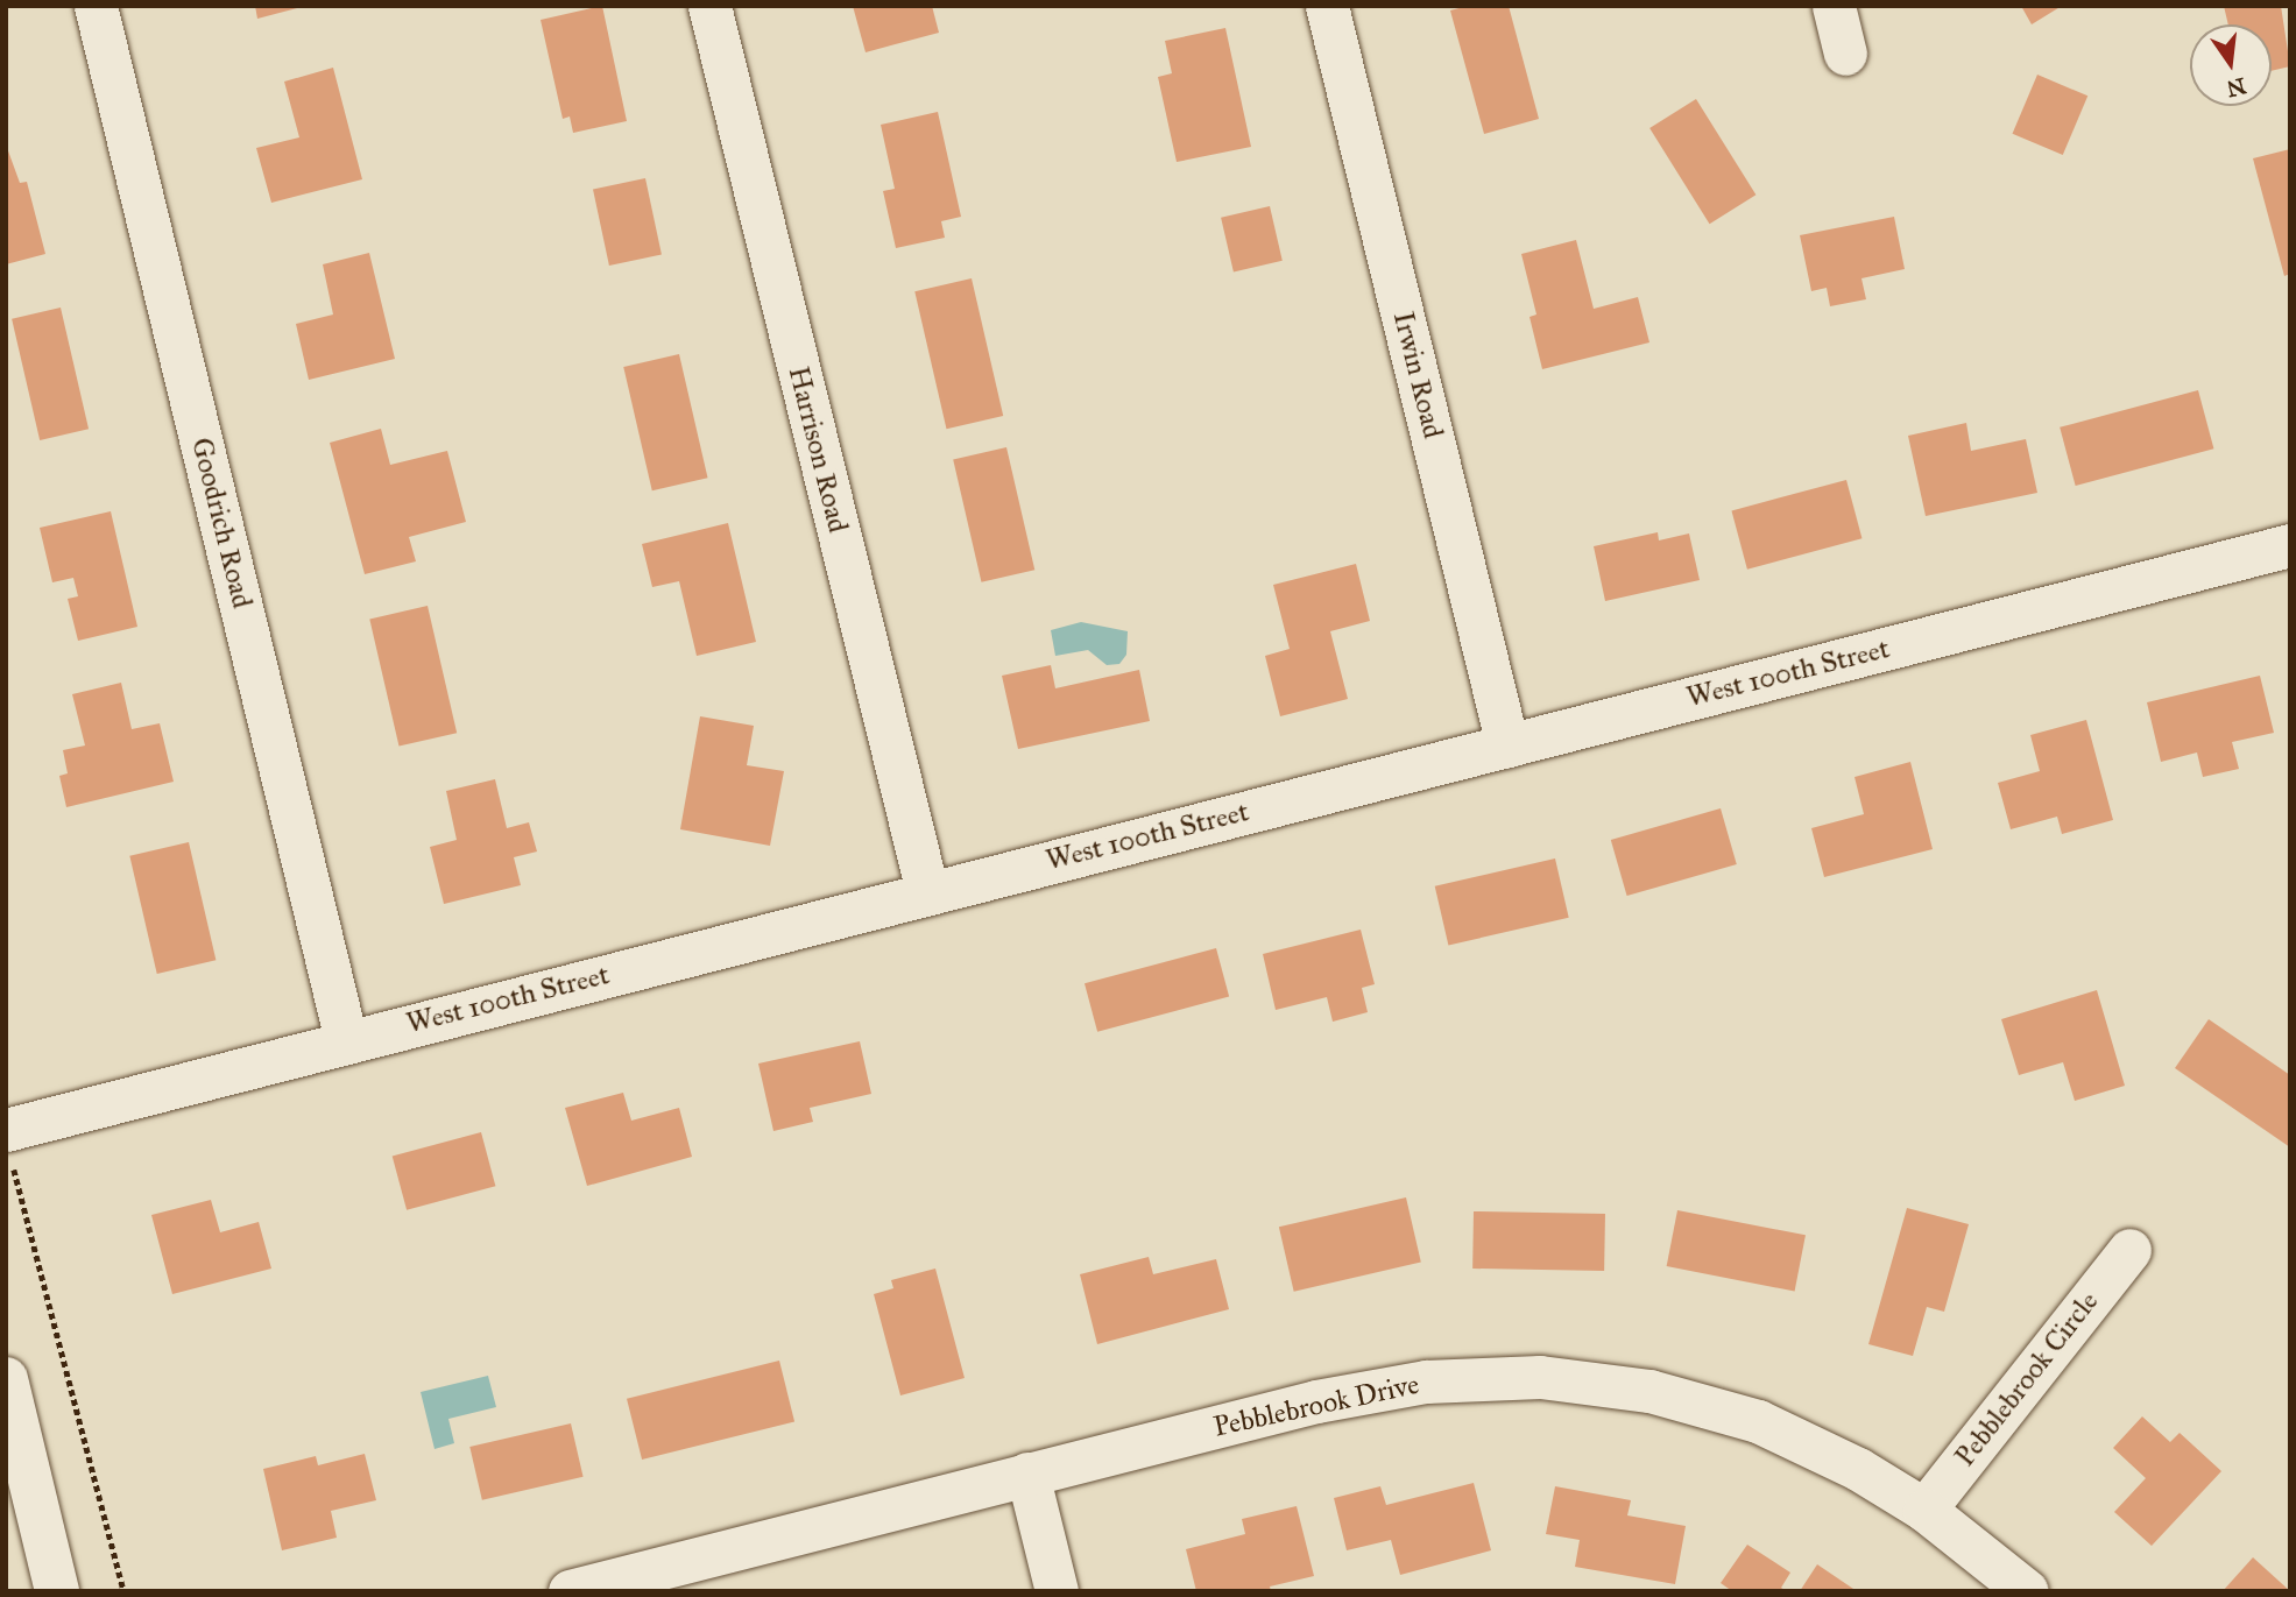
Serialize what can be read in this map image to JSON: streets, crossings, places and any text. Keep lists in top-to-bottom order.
{
  "streets": {
    "street": [
      "Irwin Road",
      "Harrison Road",
      "Goodrich Road",
      "West 100th Street",
      "Pebblebrook Circle",
      "Pebblebrook Drive"
    ]
  },
  "crossings": [
    ["Irwin Road", "West 100th Street"],
    ["Harrison Road", "West 100th Street"],
    ["Goodrich Road", "West 100th Street"],
    ["Pebblebrook Circle", "Pebblebrook Drive"]
  ],
  "north": "bottom"
}
